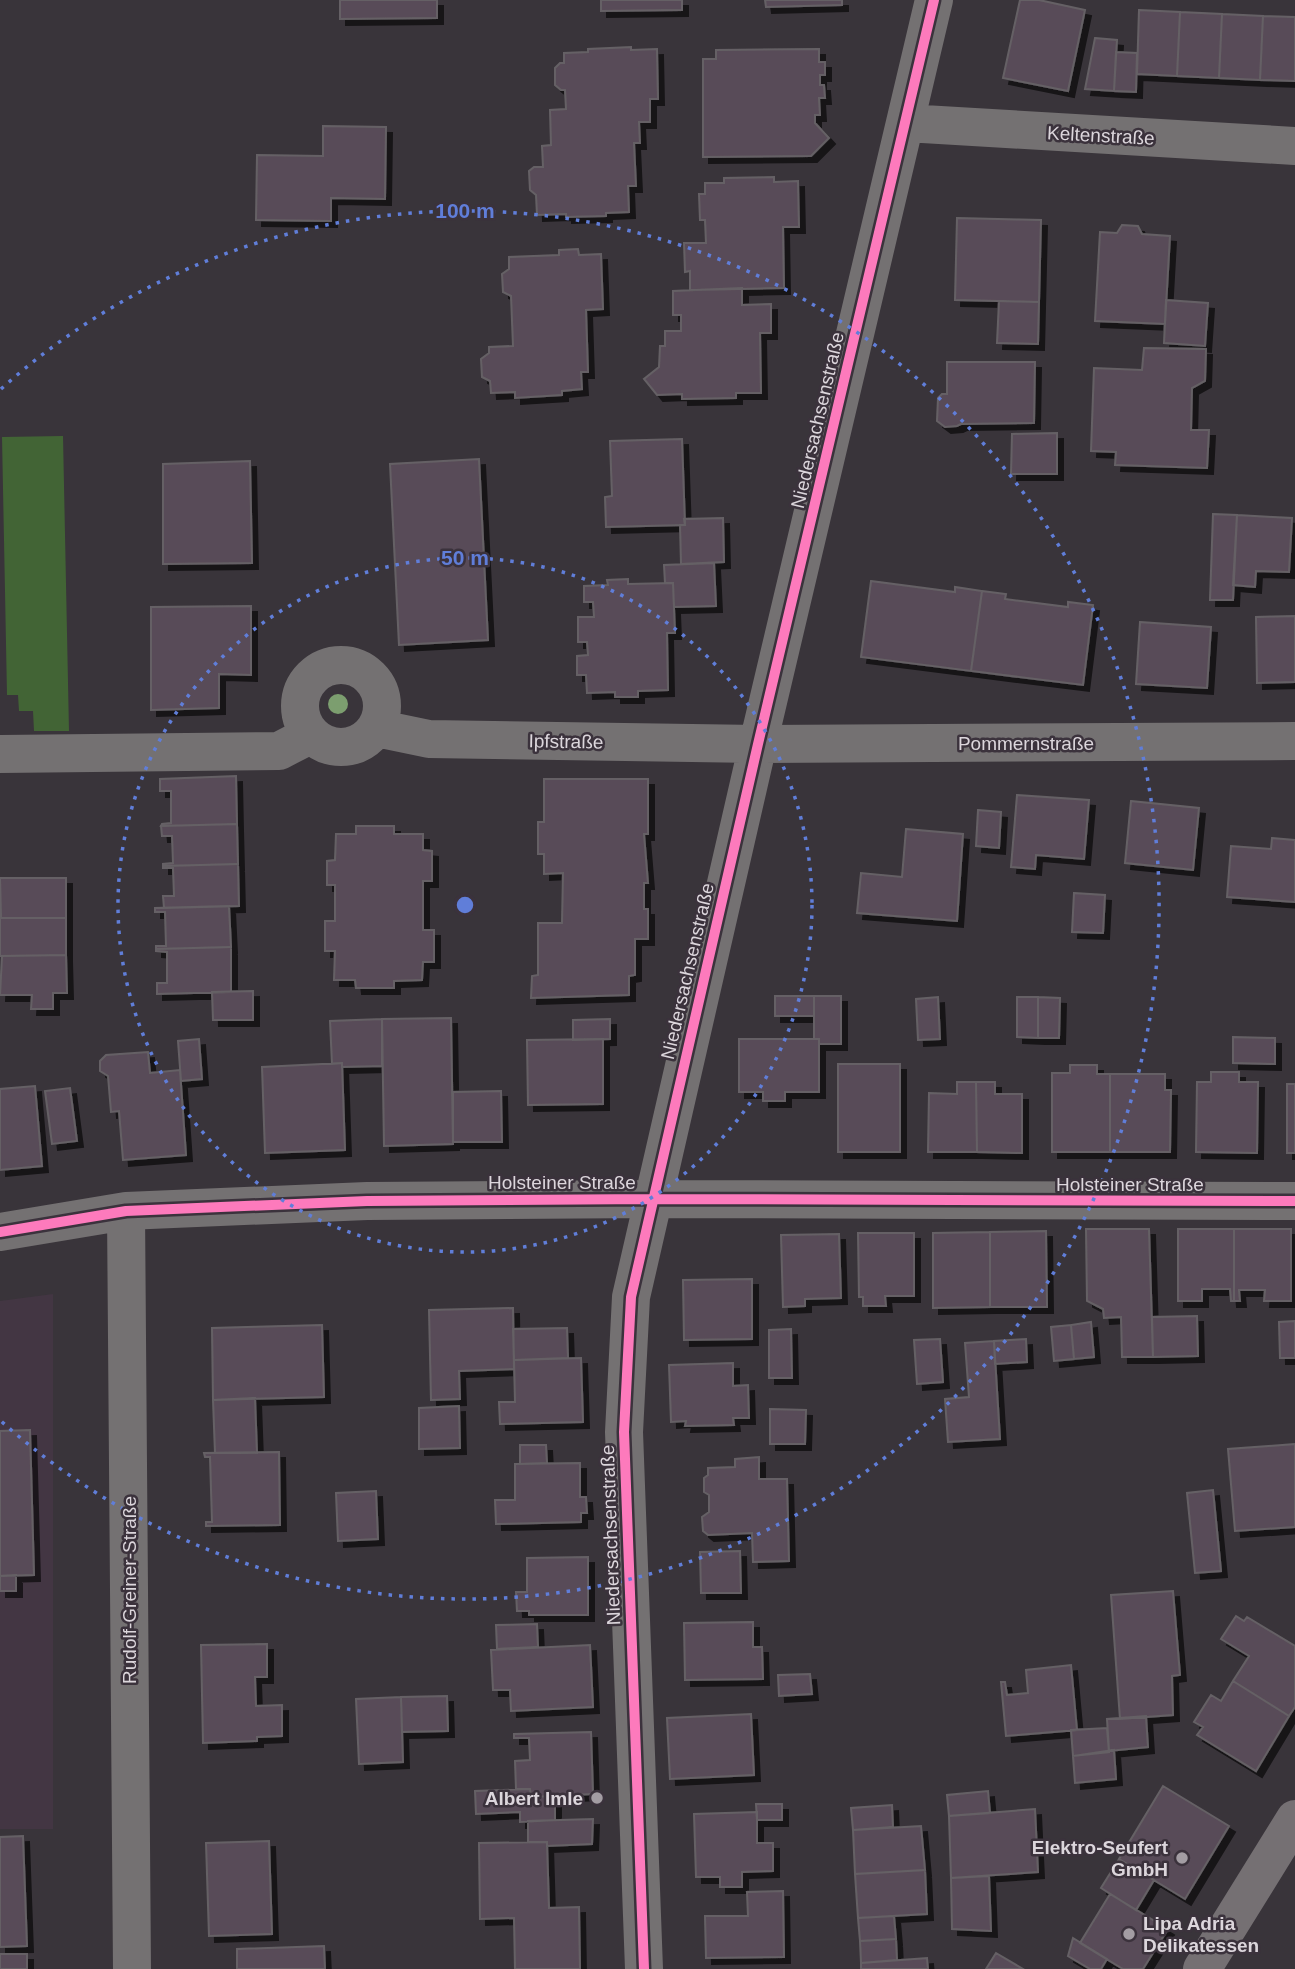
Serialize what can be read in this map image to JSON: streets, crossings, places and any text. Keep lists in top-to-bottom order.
{
  "streets": {
    "street": [
      "Keltenstraße",
      "Niedersachsenstraße",
      "Ipfstraße",
      "Pommernstraße",
      "Holsteiner Straße",
      "Rudolf-Greiner-Straße"
    ]
  },
  "crossings": [
    ["Keltenstraße", "Niedersachsenstraße"],
    ["Niedersachsenstraße", "Ipfstraße"],
    ["Niedersachsenstraße", "Pommernstraße"],
    ["Niedersachsenstraße", "Holsteiner Straße"],
    ["Ipfstraße", "Pommernstraße"],
    ["Holsteiner Straße", "Rudolf-Greiner-Straße"]
  ],
  "places": ["Albert Imle", "Elektro-Seufert GmbH", "Lipa Adria Delikatessen"],
  "rings": ["100 m", "50 m"]
}
